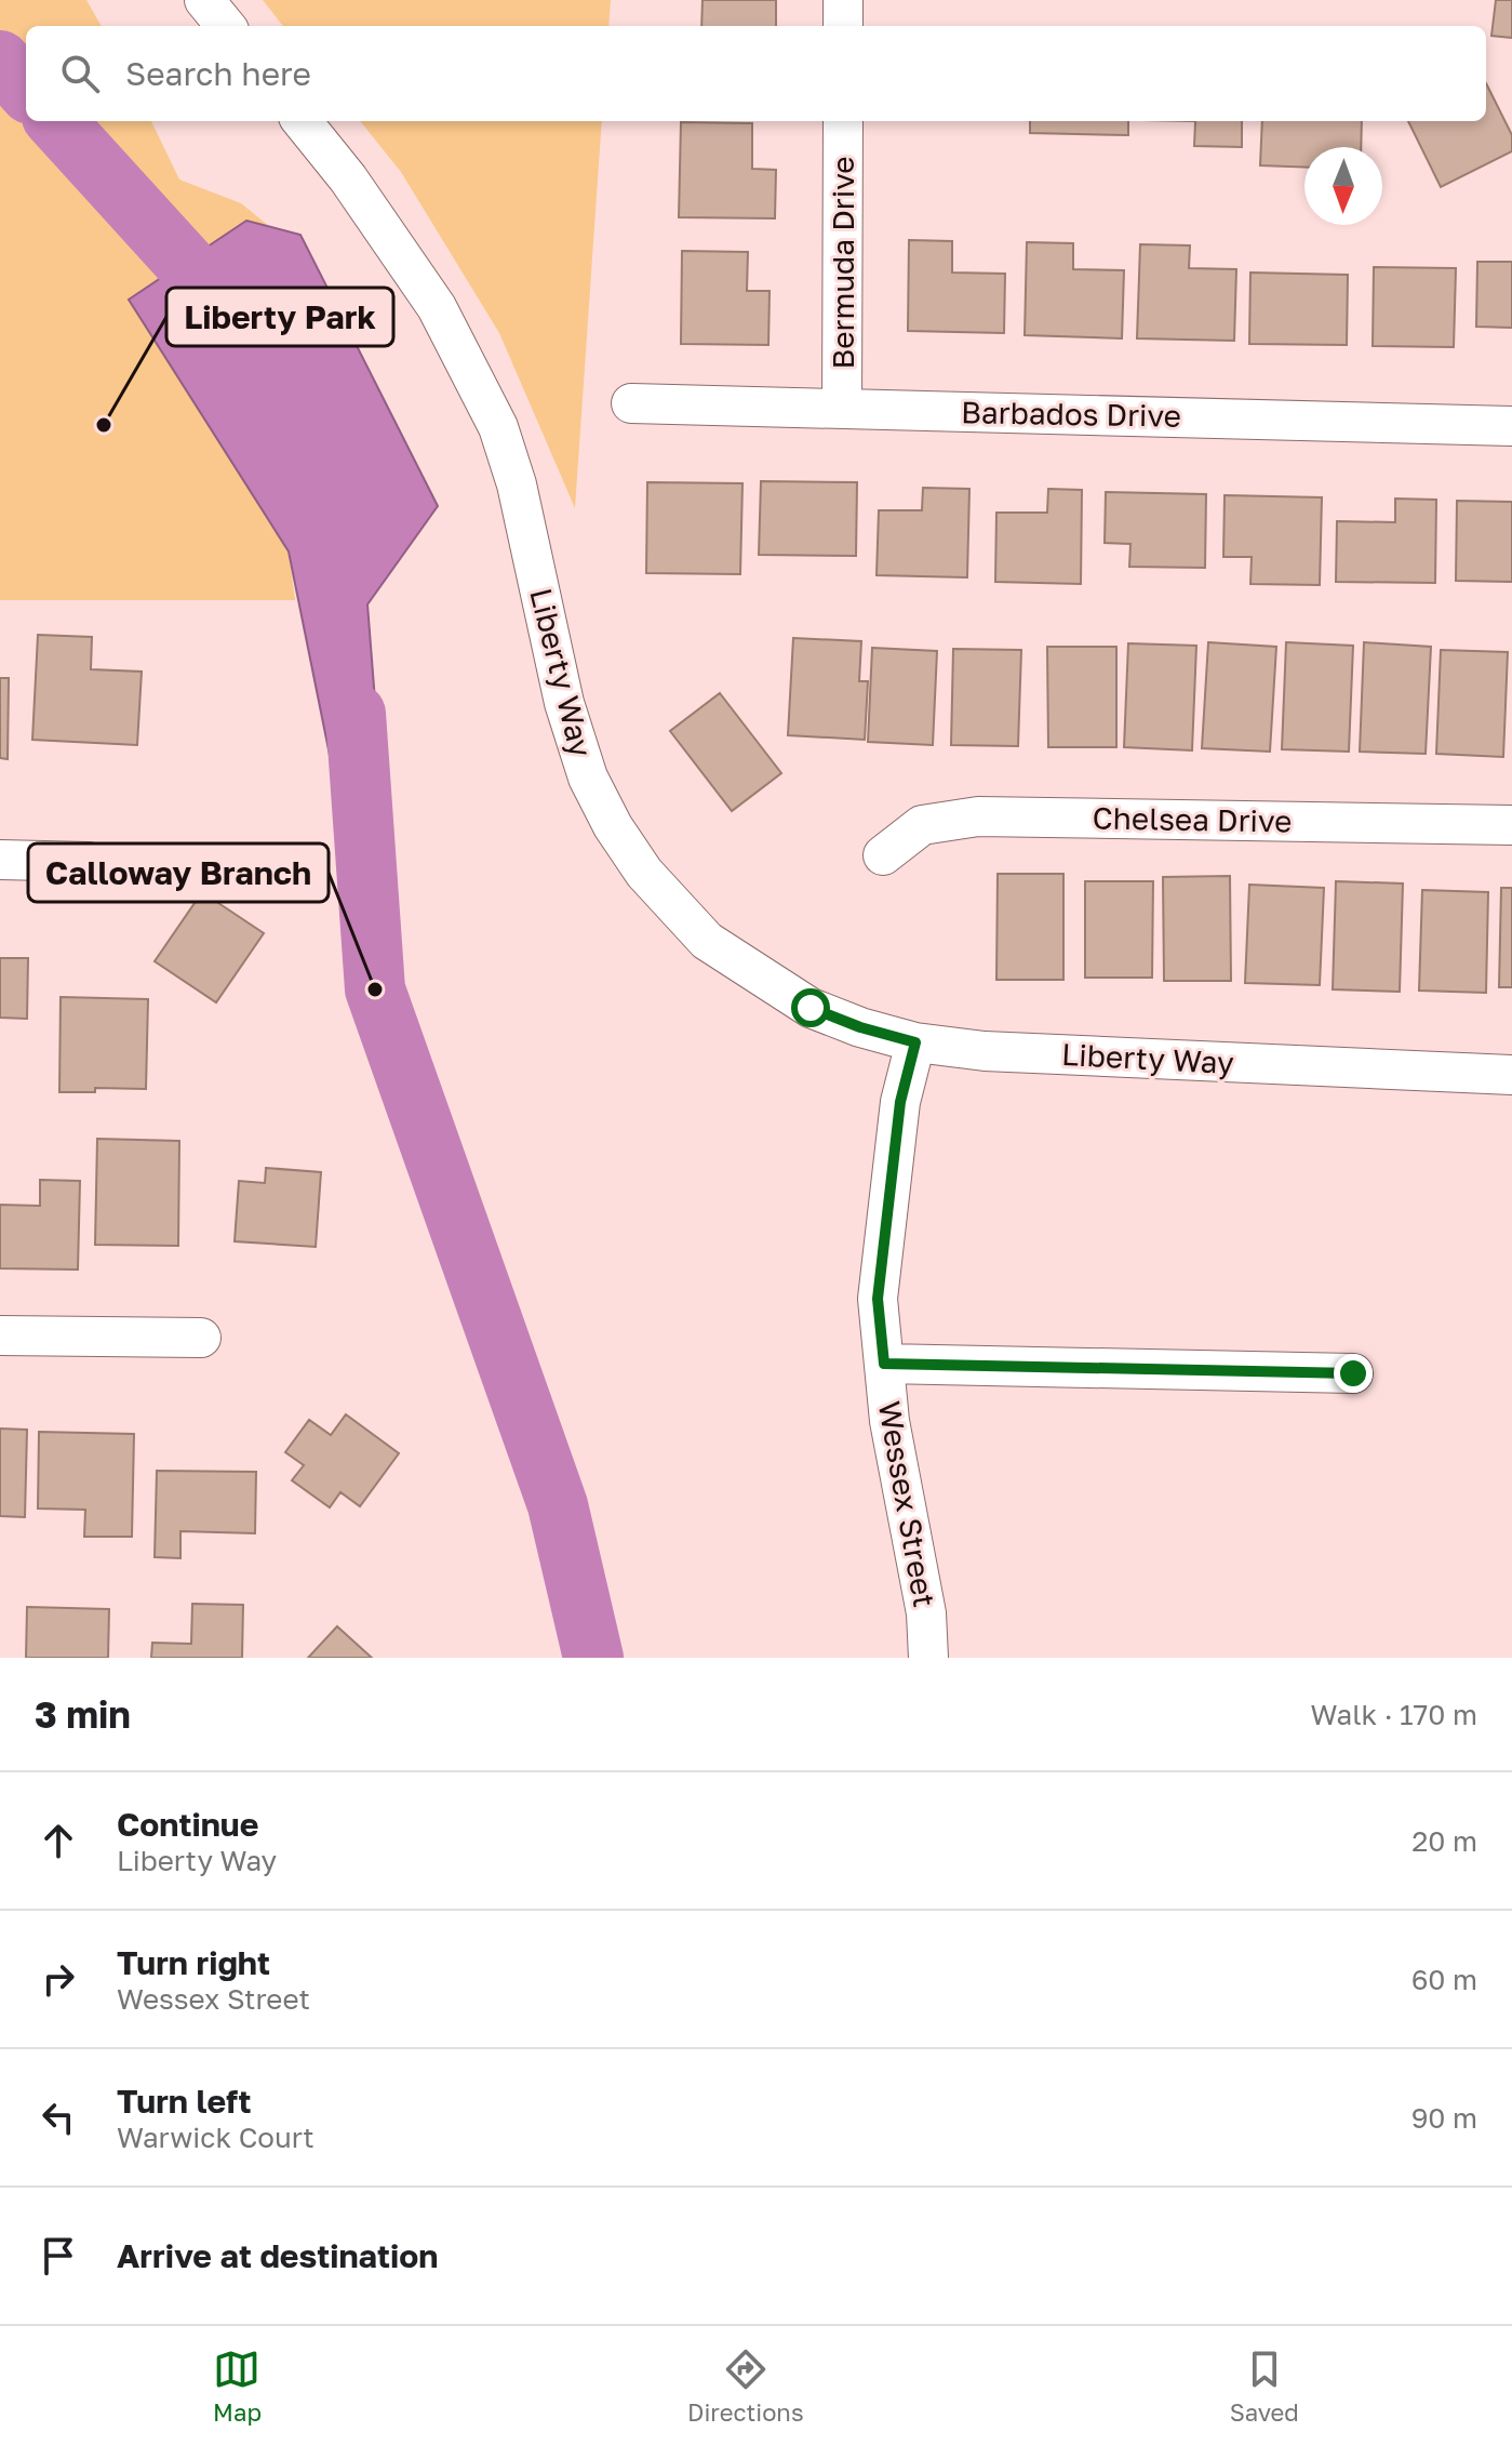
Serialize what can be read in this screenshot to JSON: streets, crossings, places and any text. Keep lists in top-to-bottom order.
{
  "streets": {
    "street": [
      "Bermuda Drive",
      "Barbados Drive",
      "Liberty Way",
      "Chelsea Drive",
      "Wessex Street"
    ]
  },
  "crossings": [
    ["Bermuda Drive", "Barbados Drive"],
    ["Liberty Way", "Wessex Street"]
  ],
  "places": ["Liberty Park", "Calloway Branch"],
  "north": "bottom",
  "page": {
    "search": "Search here",
    "heading": ["3 min", "Walk · 170 m"],
    "list": [
      ["Continue", "Liberty Way", "20 m"],
      ["Turn right", "Wessex Street", "60 m"],
      ["Turn left", "Warwick Court", "90 m"],
      "Arrive at destination"
    ],
    "nav": ["Map", "Directions", "Saved"]
  }
}
